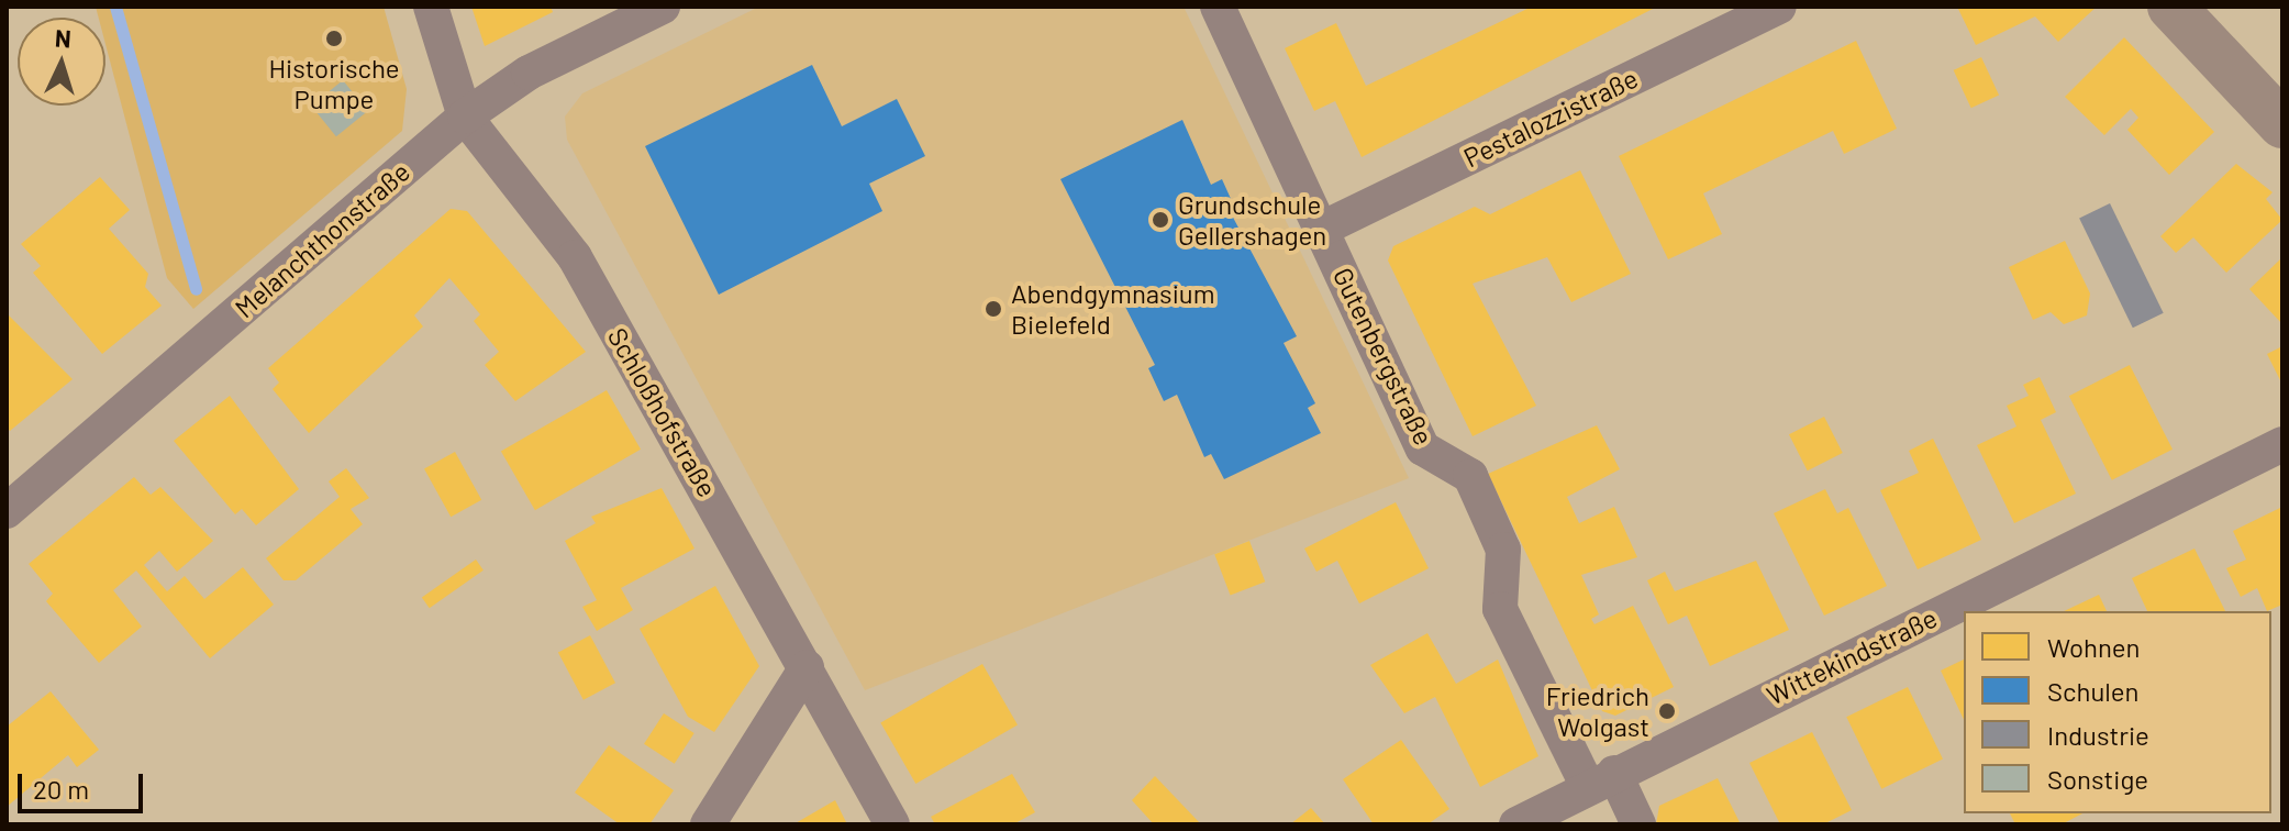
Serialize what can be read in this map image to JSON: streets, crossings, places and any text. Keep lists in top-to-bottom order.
{
  "streets": {
    "street": [
      "Pestalozzistraße",
      "Melanchthonstraße",
      "Gutenbergstraße",
      "Schloßhofstraße",
      "Wittekindstraße"
    ]
  },
  "crossings": [
    ["Pestalozzistraße", "Gutenbergstraße"],
    ["Melanchthonstraße", "Schloßhofstraße"],
    ["Gutenbergstraße", "Wittekindstraße"]
  ],
  "places": [
    "Historische Pumpe",
    "Grundschule Gellershagen",
    "Abendgymnasium Bielefeld",
    "Friedrich Wolgast"
  ],
  "legend": [
    "Wohnen",
    "Schulen",
    "Industrie",
    "Sonstige"
  ],
  "scale_bar": "20 m",
  "north": "top"
}
